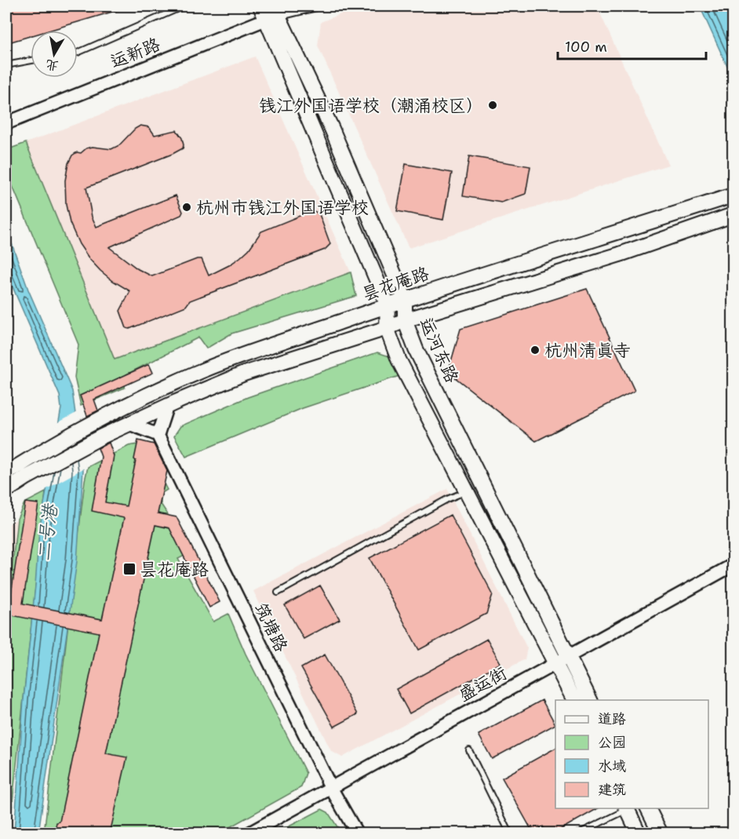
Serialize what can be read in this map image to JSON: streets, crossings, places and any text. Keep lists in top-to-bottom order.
{
  "streets": {
    "main road": ["昙花庵路", "运河东路"],
    "street": ["运新路", "筑塘路", "盛运街"]
  },
  "crossings": [
    ["运新路", "运河东路"],
    ["昙花庵路", "运河东路"],
    ["运河东路", "盛运街"],
    ["筑塘路", "盛运街"]
  ],
  "water": ["二号港"],
  "places": {
    "other": ["钱江外国语学校（潮涌校区）", "杭州市钱江外国语学校", "杭州清真寺"],
    "transit": ["昙花庵路"]
  },
  "legend": [
    "道路",
    "公园",
    "水域",
    "建筑"
  ],
  "scale_bar": "100 m",
  "north": "bottom"
}
